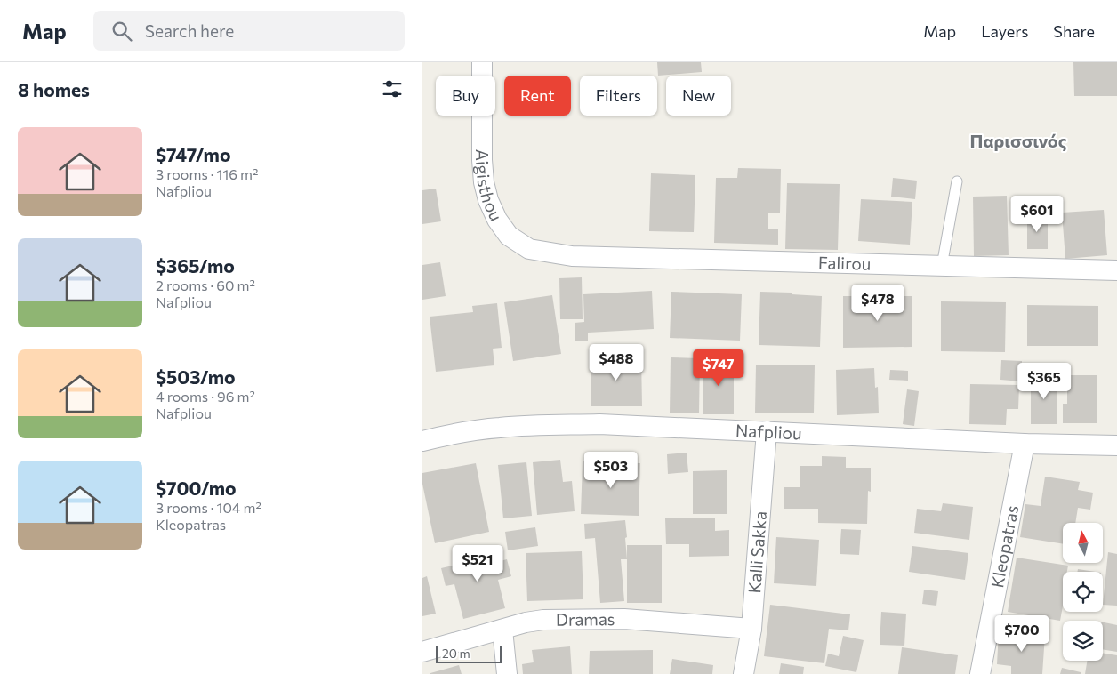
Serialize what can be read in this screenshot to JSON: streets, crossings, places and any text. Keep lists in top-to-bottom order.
{
  "streets": {
    "street": [
      "Aigisthou",
      "Falirou",
      "Nafpliou",
      "Kleopatras",
      "Kalli Sakka",
      "Dramas"
    ]
  },
  "crossings": [
    ["Aigisthou", "Falirou"],
    ["Nafpliou", "Kleopatras"],
    ["Nafpliou", "Kalli Sakka"],
    ["Kalli Sakka", "Dramas"]
  ],
  "districts": ["Παρισσινός"],
  "scale_bar": "20 m",
  "north": "top",
  "page": {
    "header": "Map",
    "search": "Search here",
    "nav": ["Map", "Layers", "Share"],
    "heading": "8 homes",
    "chip": [
      "Buy",
      "Rent",
      "Filters",
      "New"
    ],
    "list": [
      {
        "name": "$747/mo",
        "note": "3 rooms · 116 m² · Nafpliou"
      },
      {
        "name": "$365/mo",
        "note": "2 rooms · 60 m² · Nafpliou"
      },
      {
        "name": "$503/mo",
        "note": "4 rooms · 96 m² · Nafpliou"
      },
      {
        "name": "$700/mo",
        "note": "3 rooms · 104 m² · Kleopatras"
      }
    ],
    "price": [
      "$601",
      "$478",
      "$488",
      "$747",
      "$365",
      "$503",
      "$521",
      "$700"
    ],
    "scale": "20 m"
  }
}
